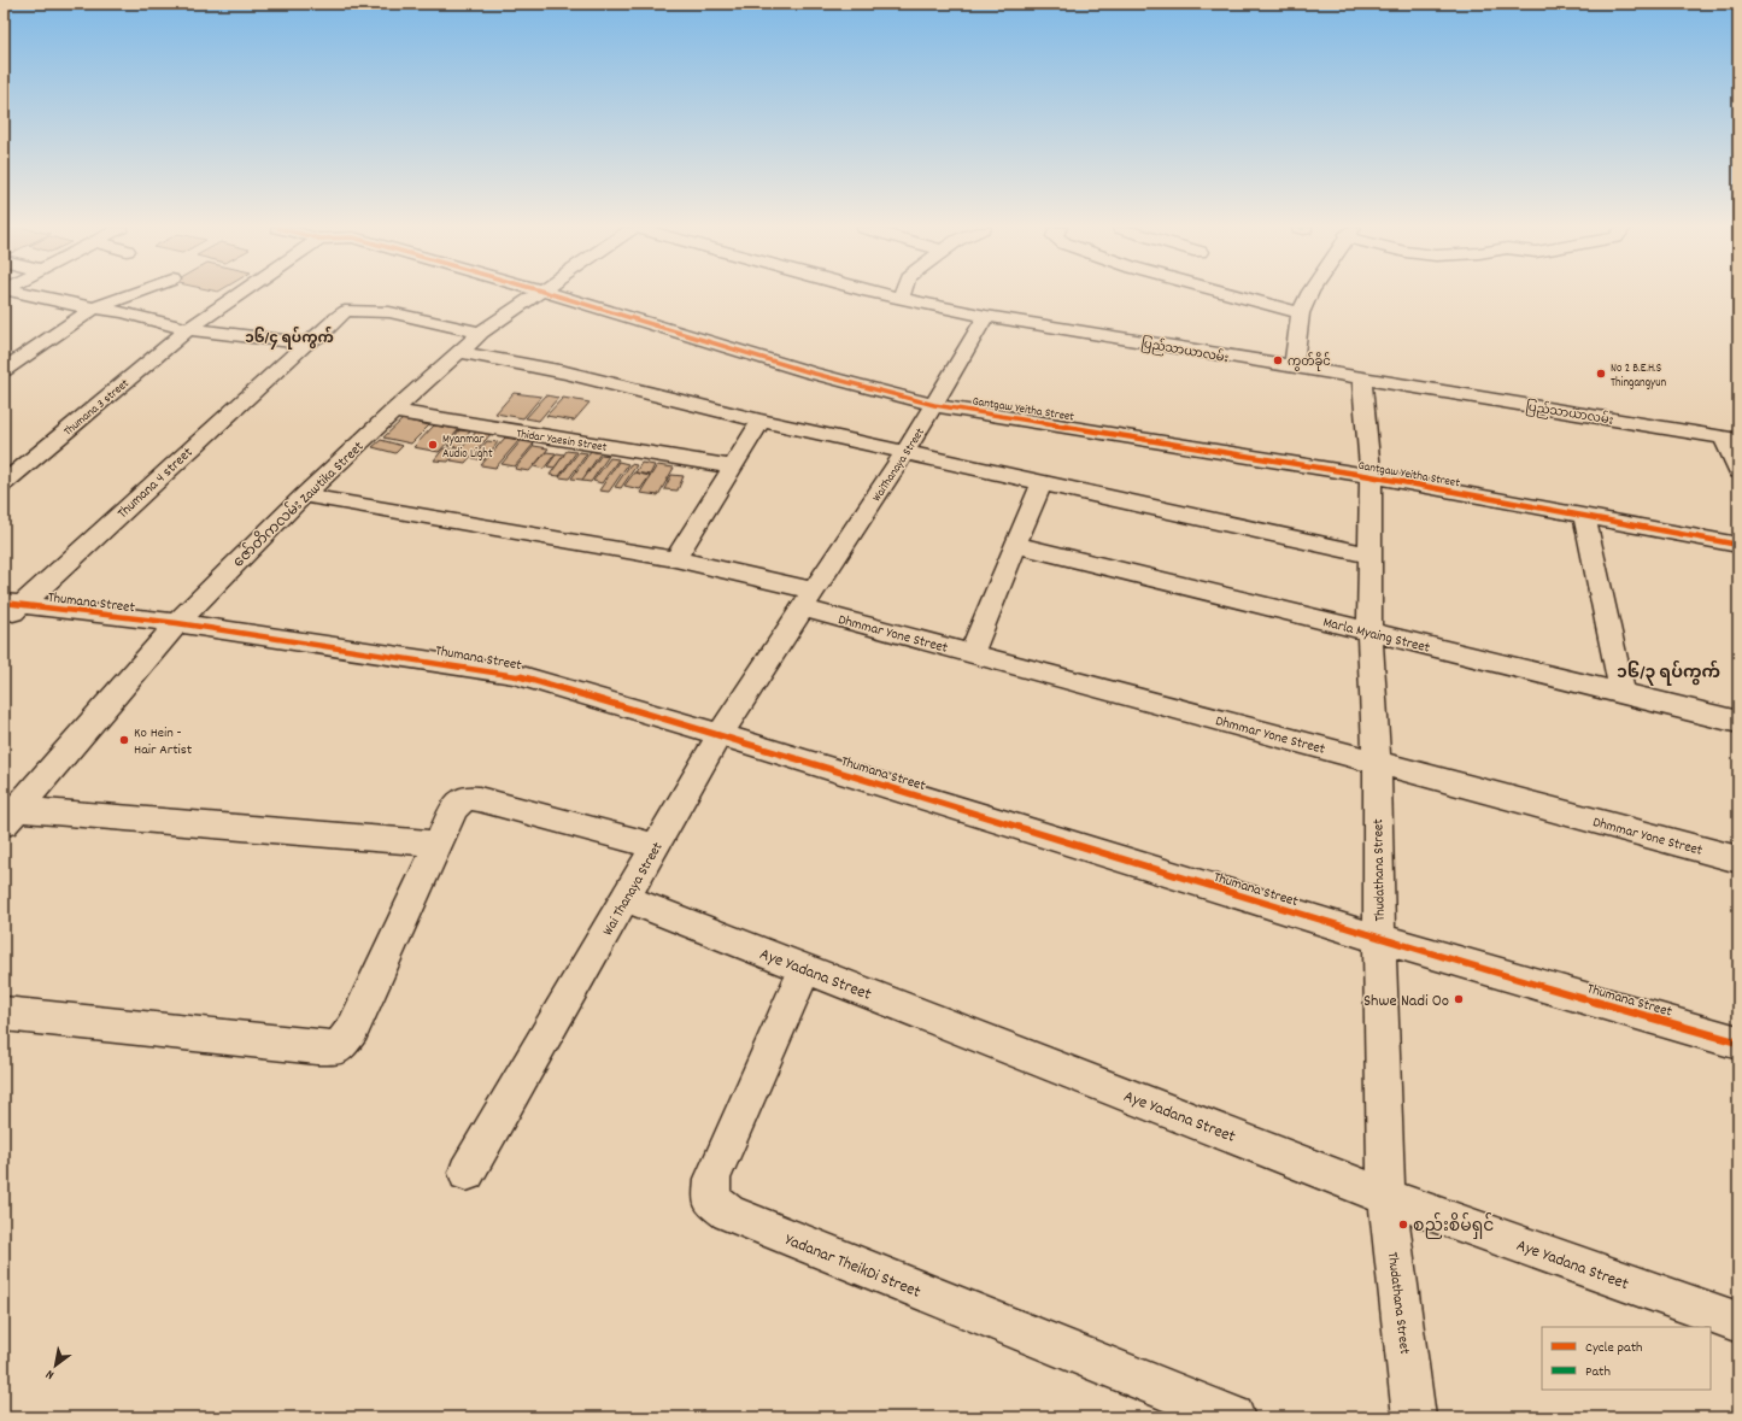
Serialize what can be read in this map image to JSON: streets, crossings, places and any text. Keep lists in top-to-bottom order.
{
  "streets": {
    "street": [
      "ပြည်သာယာလမ်း",
      "Thumana 3 street",
      "Gantgaw Yeitha Street",
      "Thidar Yaesin Street",
      "WaiThanaya Street",
      "Thumana 4 street",
      "ဇော်တိကလမ်း Zawtika Street",
      "Thumana Street",
      "Dhmmar Yone Street",
      "Marla Myaing Street",
      "Thudathana Street",
      "Wai Thanaya Street",
      "Aye Yadana Street",
      "Yadanar TheikDi Street"
    ]
  },
  "crossings": [
    ["ပြည်သာယာလမ်း", "WaiThanaya Street"],
    ["ပြည်သာယာလမ်း", "Thudathana Street"],
    ["Gantgaw Yeitha Street", "WaiThanaya Street"],
    ["Gantgaw Yeitha Street", "Thudathana Street"],
    ["Thidar Yaesin Street", "ဇော်တိကလမ်း Zawtika Street"],
    ["WaiThanaya Street", "Dhmmar Yone Street"],
    ["WaiThanaya Street", "Wai Thanaya Street"],
    ["Thumana 4 street", "ဇော်တိကလမ်း Zawtika Street"],
    ["Thumana 4 street", "Thumana Street"],
    ["ဇော်တိကလမ်း Zawtika Street", "Thumana Street"],
    ["ဇော်တိကလမ်း Zawtika Street", "Dhmmar Yone Street"],
    ["Thumana Street", "Thudathana Street"],
    ["Thumana Street", "Wai Thanaya Street"],
    ["Dhmmar Yone Street", "Thudathana Street"],
    ["Dhmmar Yone Street", "Wai Thanaya Street"],
    ["Marla Myaing Street", "Thudathana Street"],
    ["Thudathana Street", "Aye Yadana Street"],
    ["Wai Thanaya Street", "Aye Yadana Street"],
    ["Aye Yadana Street", "Yadanar TheikDi Street"]
  ],
  "districts": ["၁၆/၄ ရပ်ကွက်", "၁၆/၃ ရပ်ကွက်"],
  "places": [
    "ကွတ်ခိုင်",
    "No 2 B.E.H.S Thingangyun",
    "Myanmar Audio Light",
    "Ko Hein - Hair Artist",
    "Shwe Nadi Oo",
    "စည်းစိမ်ရှင်"
  ],
  "legend": ["Cycle path", "Path"],
  "north": "bottom left"
}
